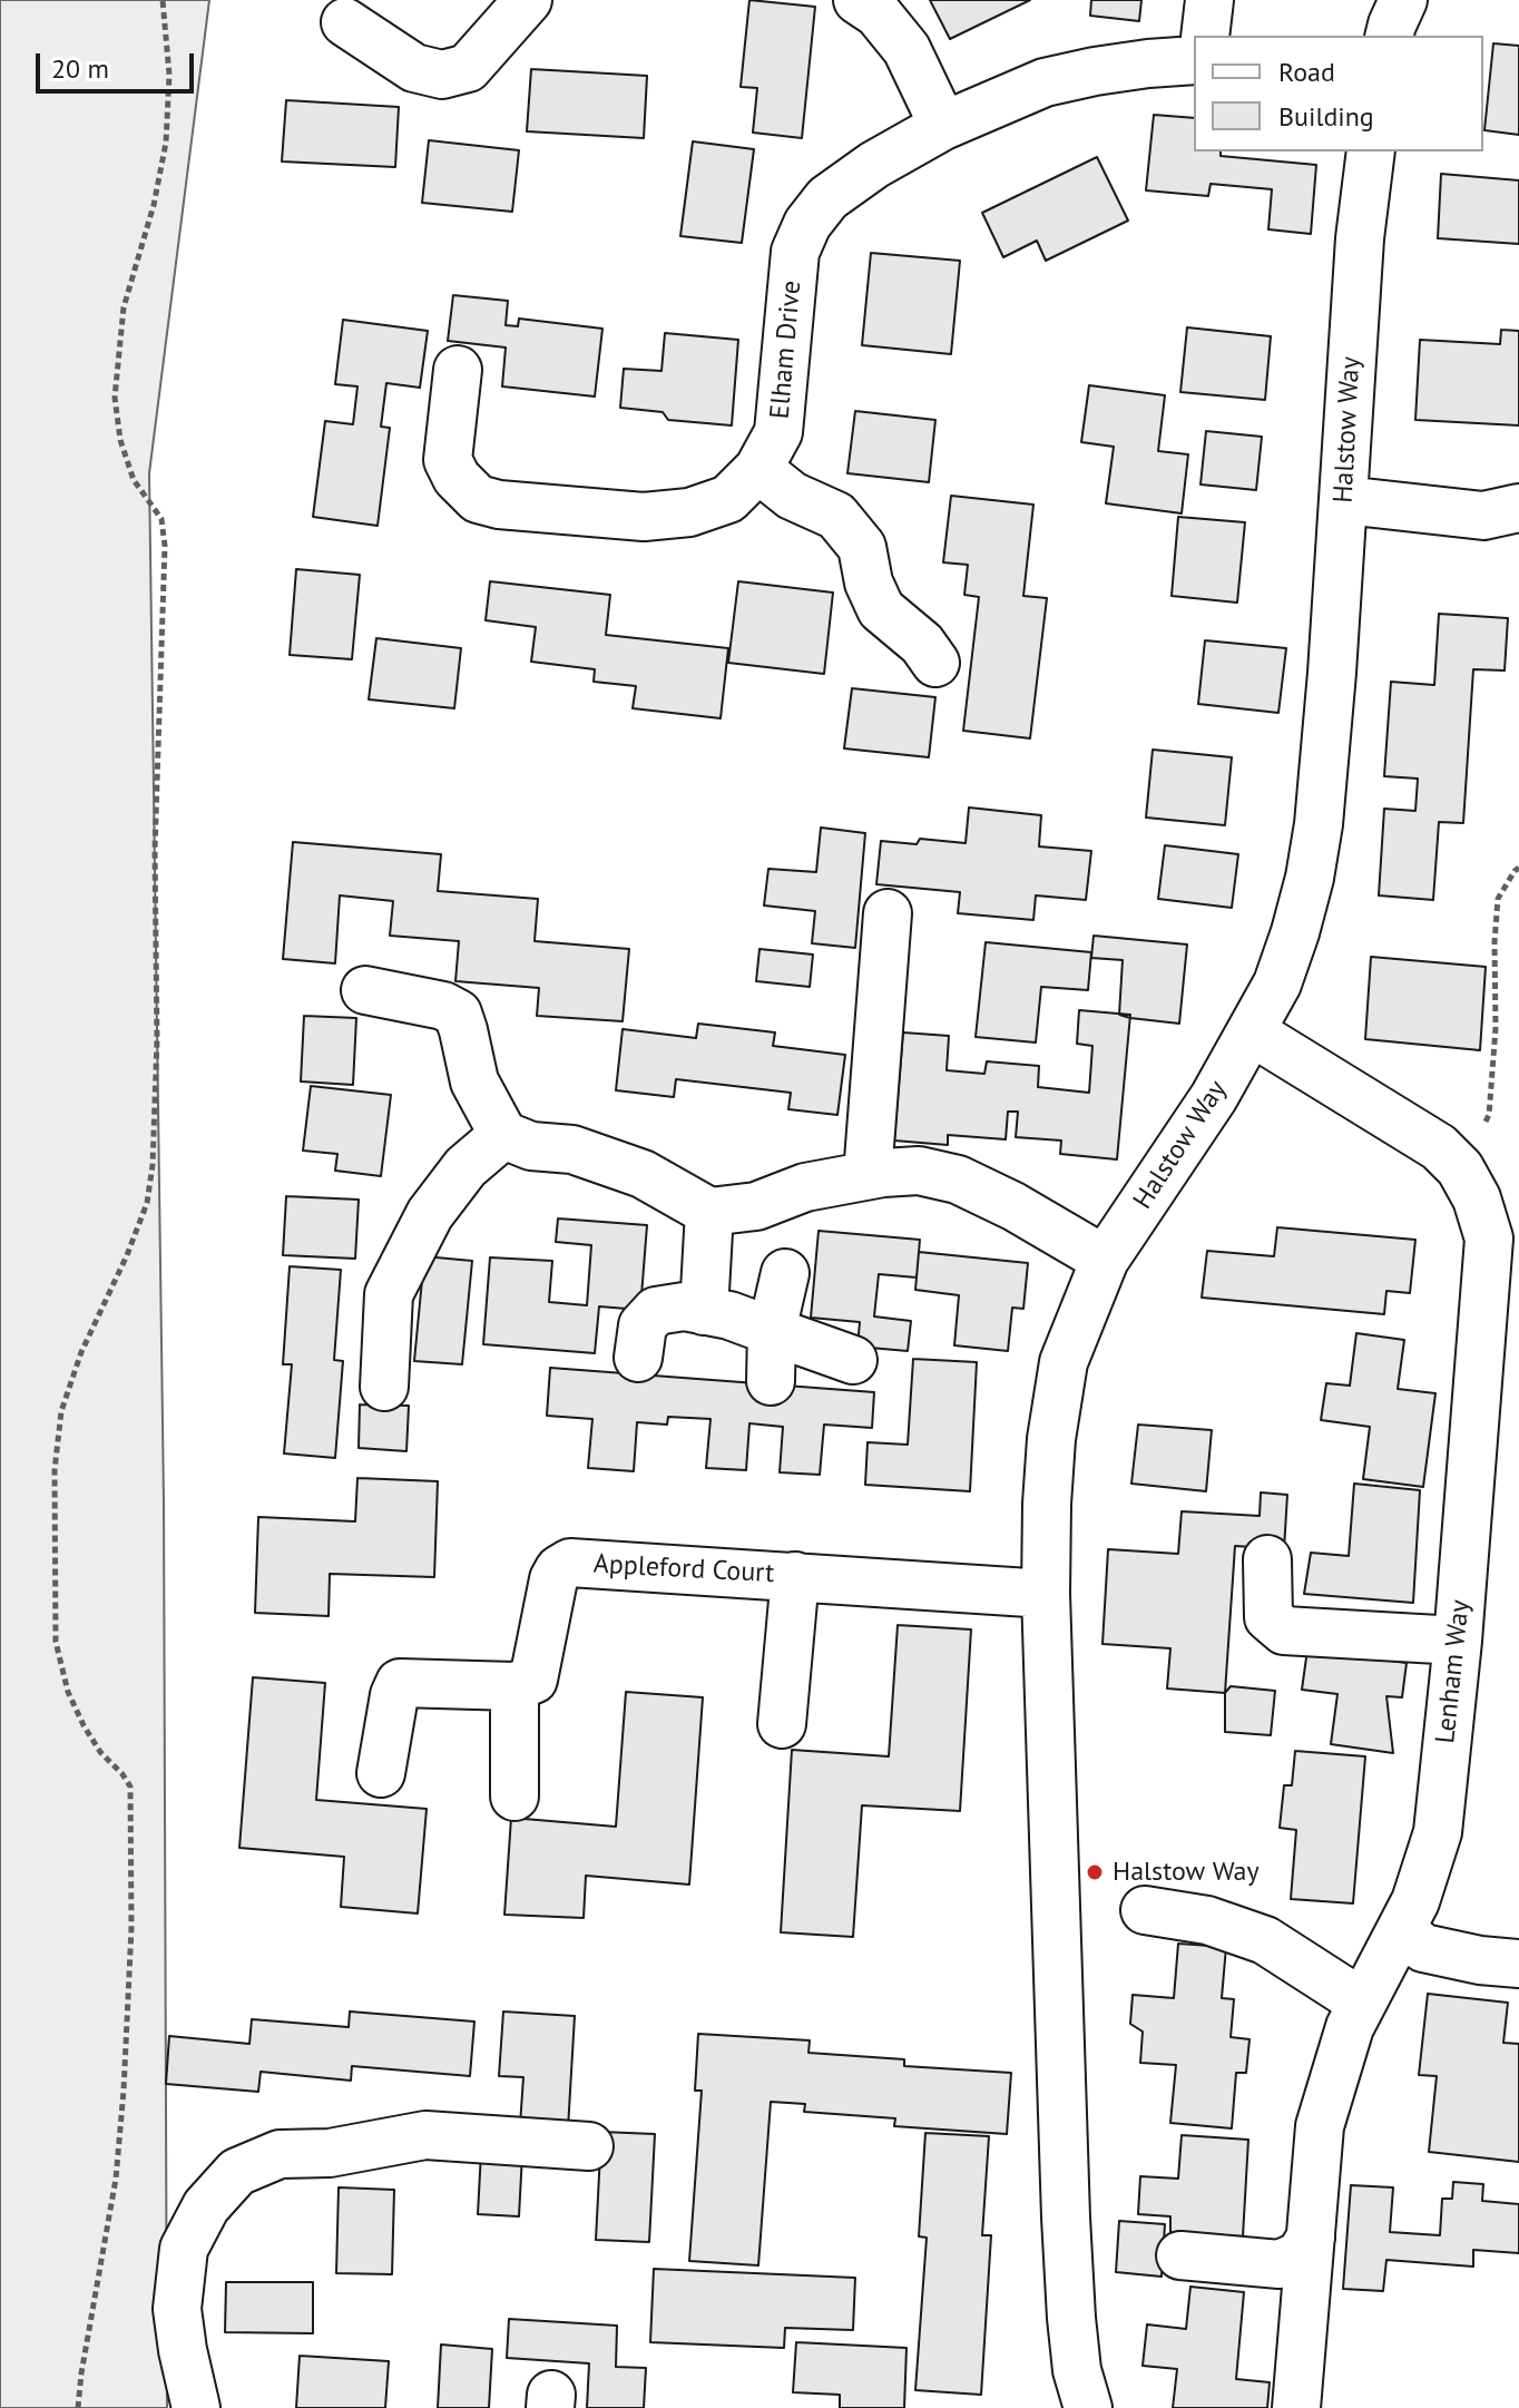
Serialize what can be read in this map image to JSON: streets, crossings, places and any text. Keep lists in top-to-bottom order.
{
  "streets": {
    "street": [
      "Elham Drive",
      "Halstow Way",
      "Appleford Court",
      "Lenham Way"
    ]
  },
  "crossings": [
    ["Halstow Way", "Appleford Court"],
    ["Halstow Way", "Lenham Way"]
  ],
  "places": ["Halstow Way"],
  "legend": ["Road", "Building"],
  "scale_bar": "20 m"
}
